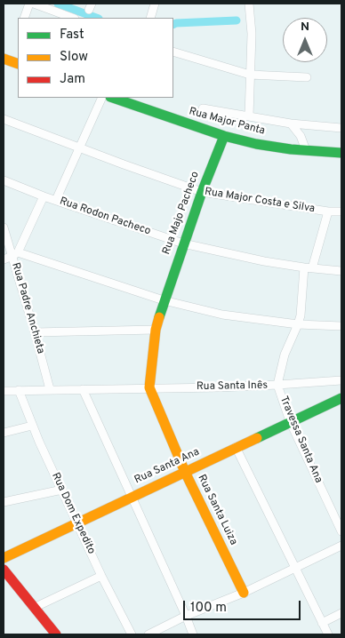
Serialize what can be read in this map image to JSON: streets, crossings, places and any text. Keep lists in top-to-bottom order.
{
  "streets": {
    "street": [
      "Rua Major Panta",
      "Rua Major Costa e Silva",
      "Rua Majo Pacheco",
      "Rua Rodon Pacheco",
      "Rua Padre Anchieta",
      "Rua Santa Inês",
      "Travessa Santa Ana",
      "Rua Santa Ana",
      "Rua Santa Luiza",
      "Rua Dom Expedito"
    ]
  },
  "crossings": [
    ["Rua Major Panta", "Rua Majo Pacheco"],
    ["Rua Major Costa e Silva", "Rua Majo Pacheco"],
    ["Rua Major Costa e Silva", "Travessa Santa Ana"],
    ["Rua Majo Pacheco", "Rua Rodon Pacheco"],
    ["Rua Majo Pacheco", "Rua Santa Inês"],
    ["Rua Majo Pacheco", "Rua Santa Luiza"],
    ["Rua Rodon Pacheco", "Travessa Santa Ana"],
    ["Rua Padre Anchieta", "Rua Santa Inês"],
    ["Rua Santa Inês", "Travessa Santa Ana"],
    ["Rua Santa Inês", "Rua Santa Luiza"],
    ["Rua Santa Inês", "Rua Dom Expedito"],
    ["Travessa Santa Ana", "Rua Santa Ana"],
    ["Rua Santa Ana", "Rua Santa Luiza"],
    ["Rua Santa Ana", "Rua Dom Expedito"]
  ],
  "legend": ["Fast", "Slow", "Jam"],
  "scale_bar": "100 m",
  "north": "top"
}
